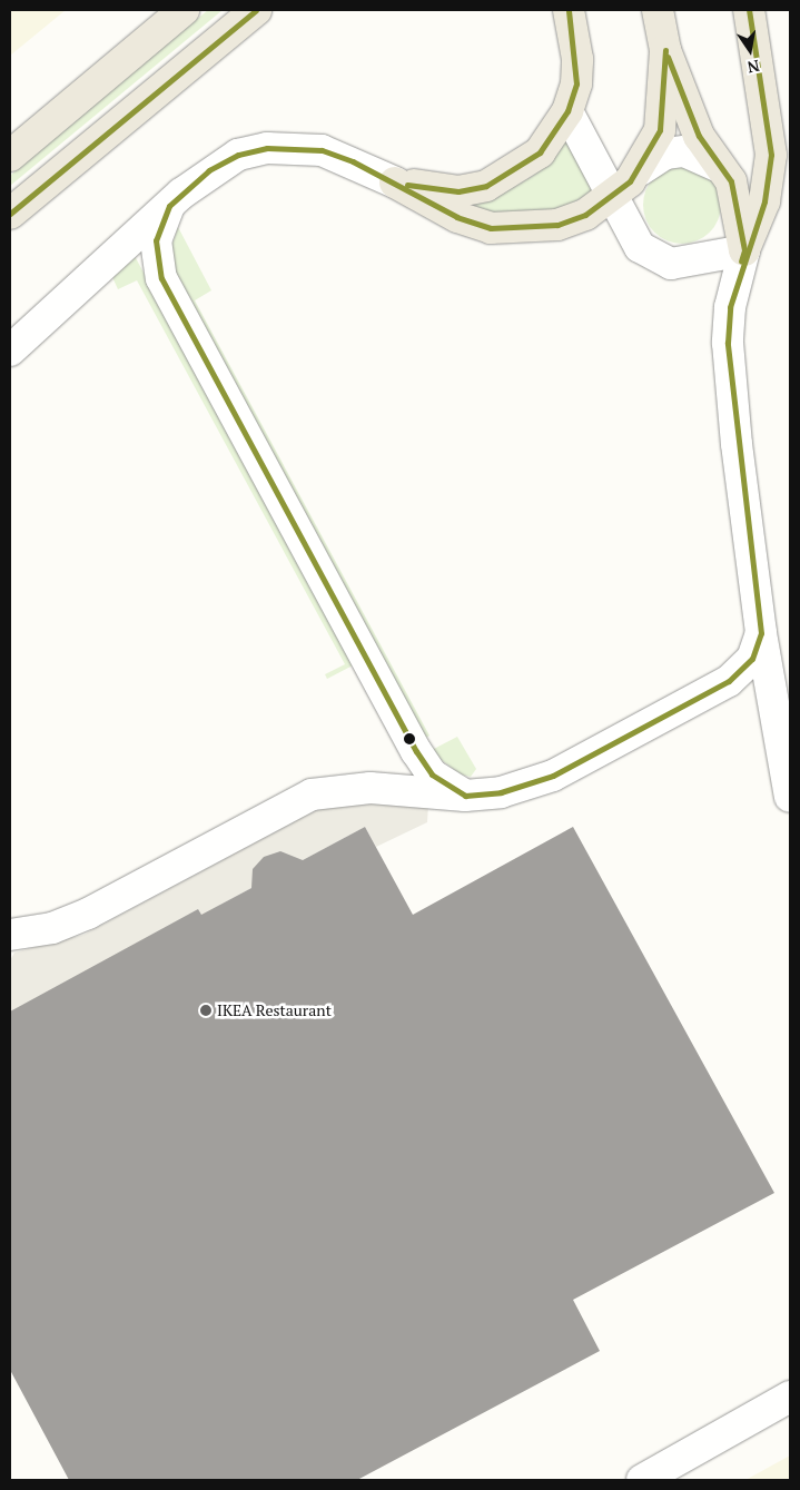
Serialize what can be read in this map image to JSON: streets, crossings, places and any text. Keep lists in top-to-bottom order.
{
  "places": ["IKEA Restaurant"],
  "north": "bottom"
}
